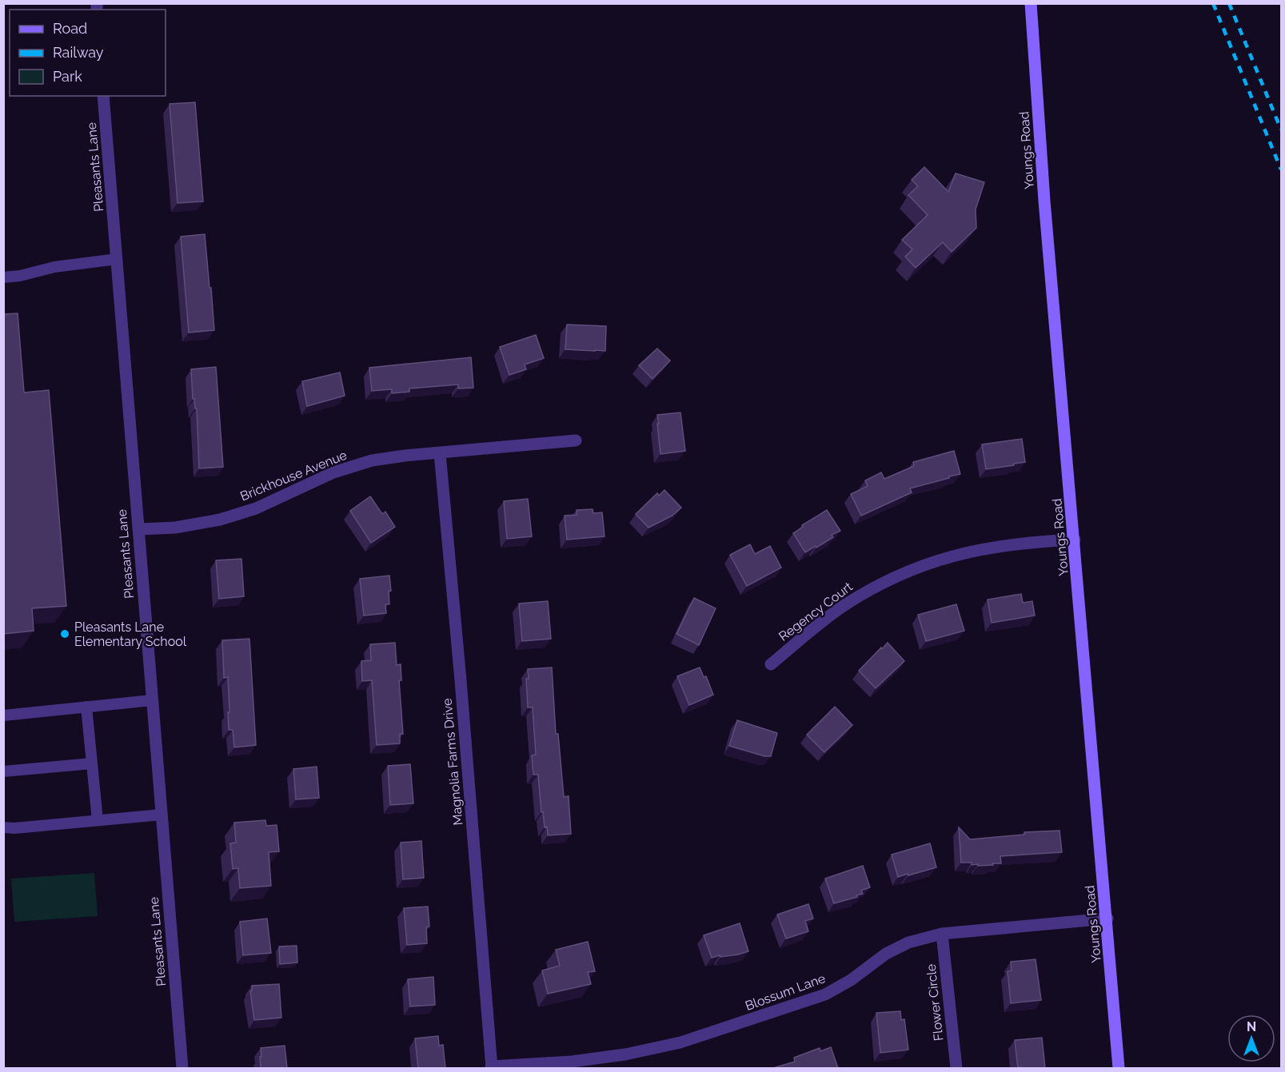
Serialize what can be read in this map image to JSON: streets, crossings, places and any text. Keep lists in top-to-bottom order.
{
  "streets": {
    "street": [
      "Youngs Road",
      "Pleasants Lane",
      "Brickhouse Avenue",
      "Regency Court",
      "Magnolia Farms Drive",
      "Blossum Lane",
      "Flower Circle"
    ]
  },
  "crossings": [
    ["Youngs Road", "Regency Court"],
    ["Youngs Road", "Blossum Lane"],
    ["Pleasants Lane", "Brickhouse Avenue"],
    ["Brickhouse Avenue", "Magnolia Farms Drive"],
    ["Magnolia Farms Drive", "Blossum Lane"],
    ["Blossum Lane", "Flower Circle"]
  ],
  "places": ["Pleasants Lane Elementary School"],
  "legend": ["Road", "Railway", "Park"],
  "north": "top"
}
